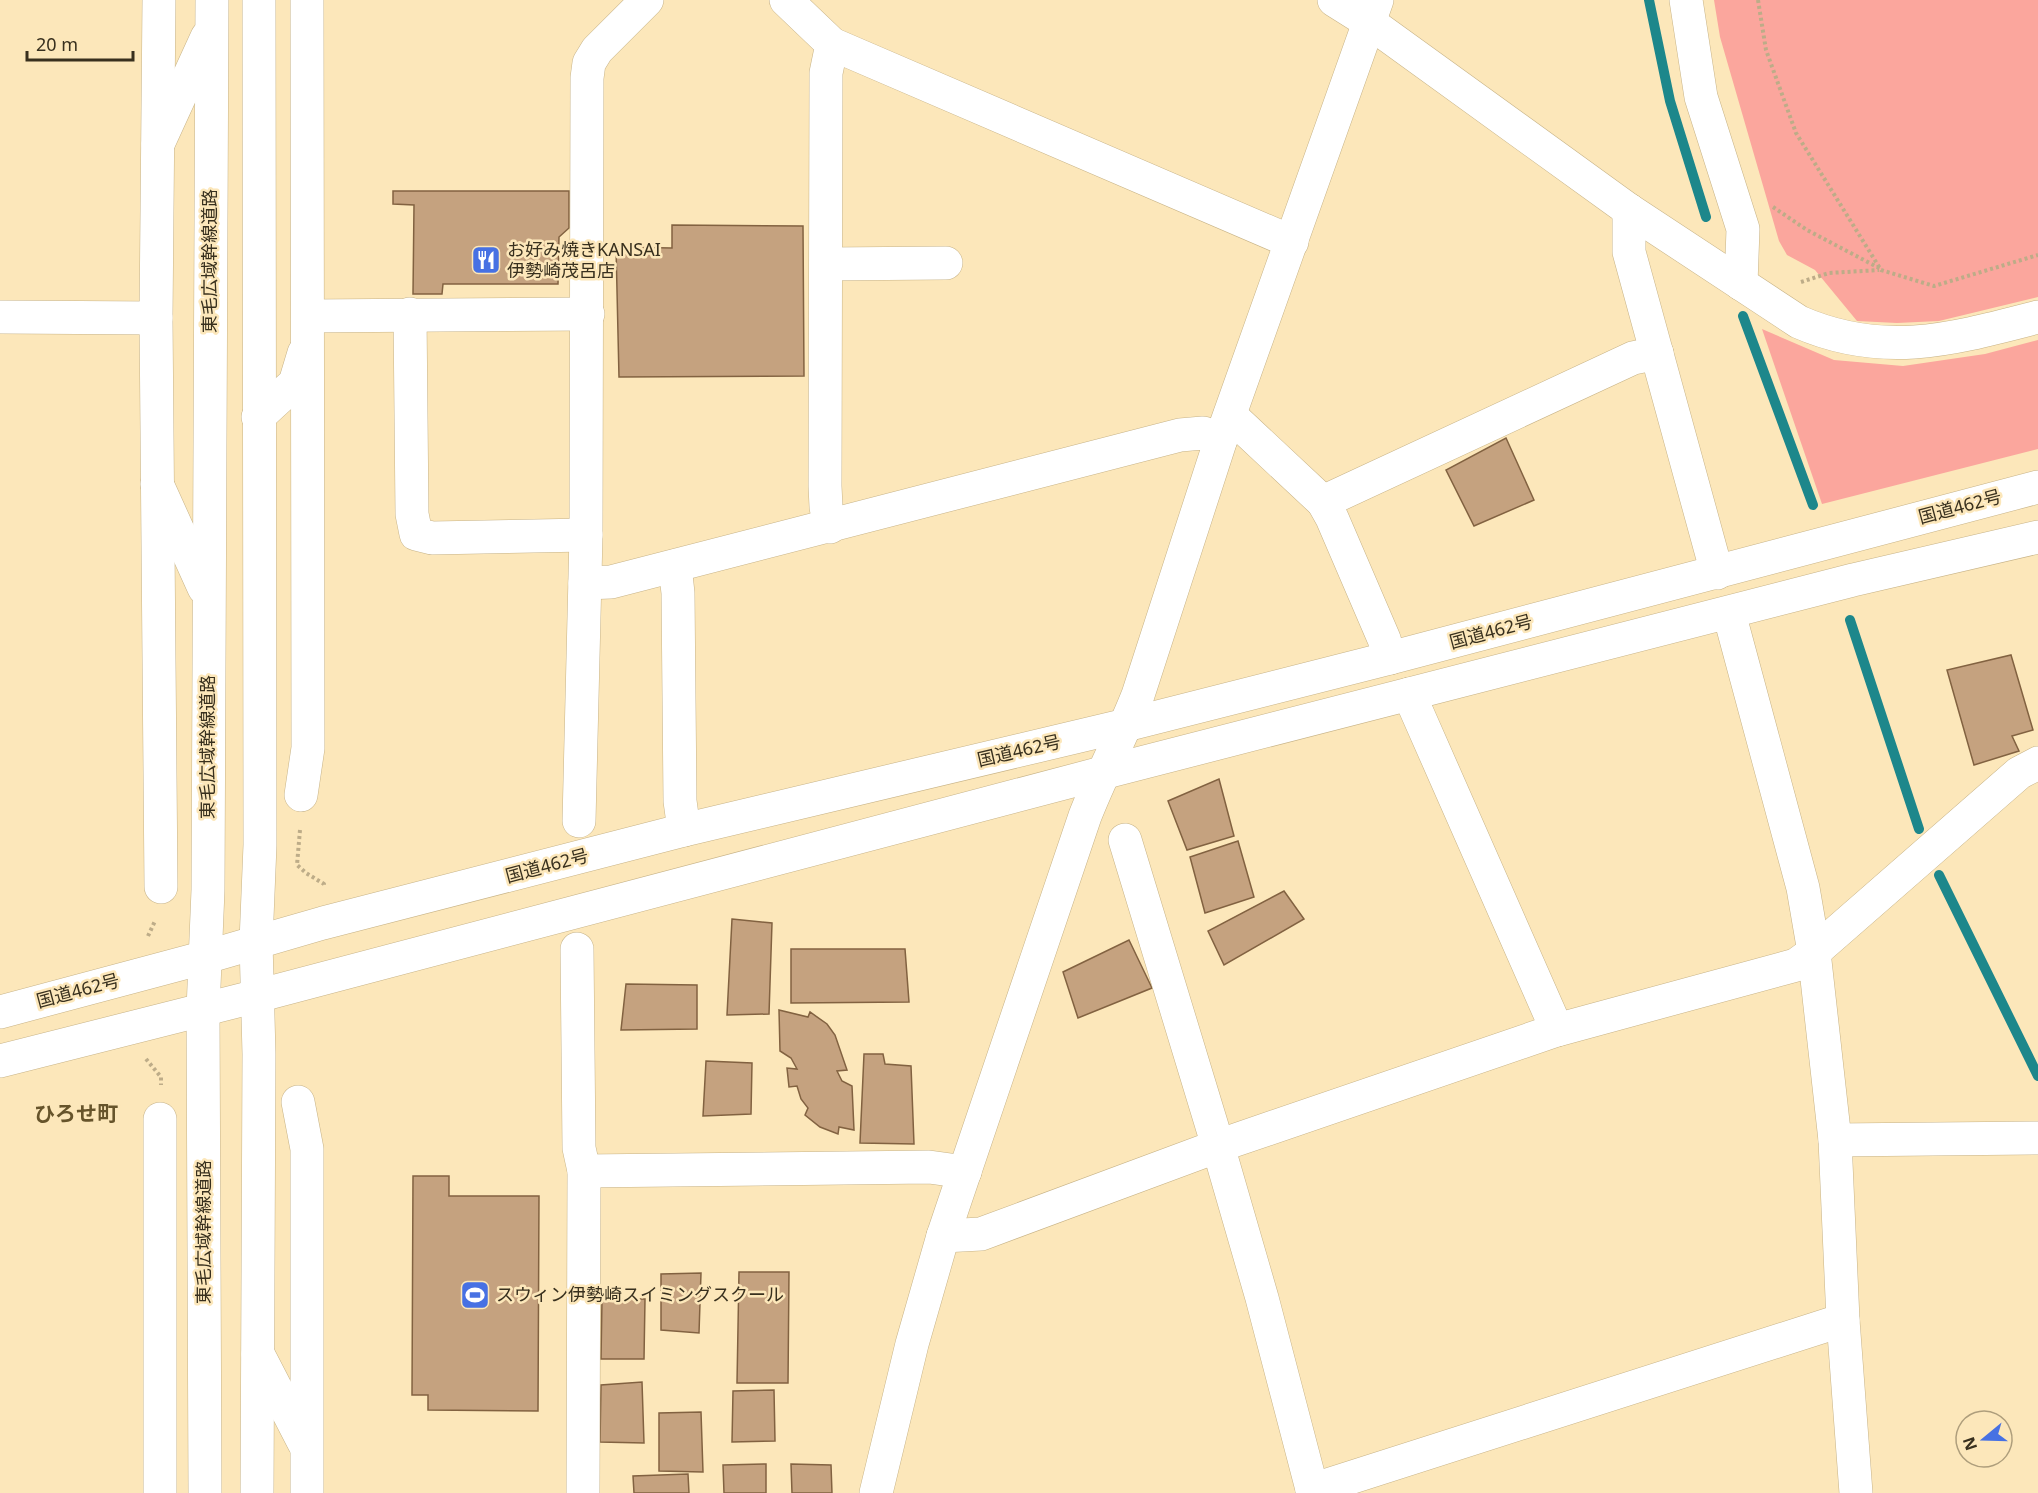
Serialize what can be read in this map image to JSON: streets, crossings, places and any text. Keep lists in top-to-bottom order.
{
  "streets": {
    "main road": ["東毛広域幹線道路", "国道462号"]
  },
  "crossings": [
    ["東毛広域幹線道路", "国道462号"]
  ],
  "districts": ["ひろせ町"],
  "places": {
    "restaurant": ["お好み焼きKANSAI 伊勢崎茂呂店"],
    "sports": ["スウィン伊勢崎スイミングスクール"]
  },
  "scale_bar": "20 m",
  "north": "left"
}
